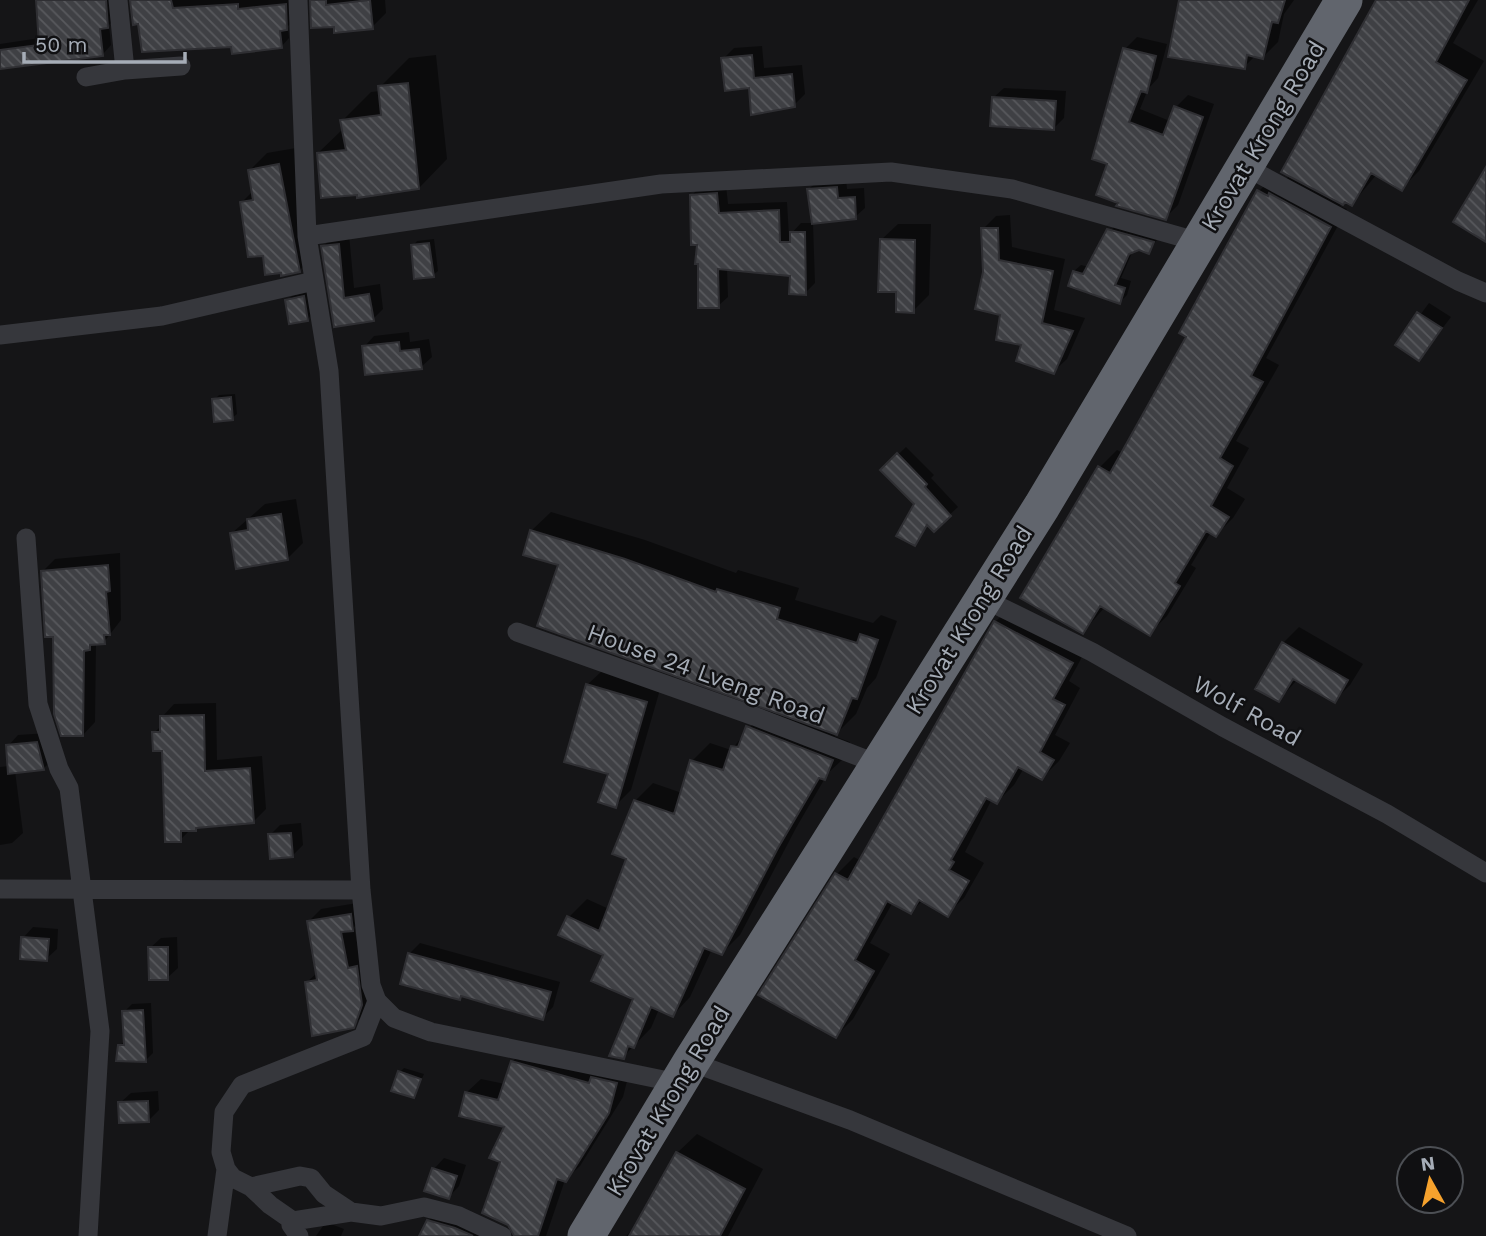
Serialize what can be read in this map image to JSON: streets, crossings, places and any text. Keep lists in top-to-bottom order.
{
  "streets": {
    "highway": ["Krovat Krong Road"],
    "street": ["House 24 Lveng Road", "Wolf Road"]
  },
  "crossings": [
    ["Krovat Krong Road", "House 24 Lveng Road"],
    ["Krovat Krong Road", "Wolf Road"]
  ],
  "scale_bar": "50 m",
  "north": "top"
}
